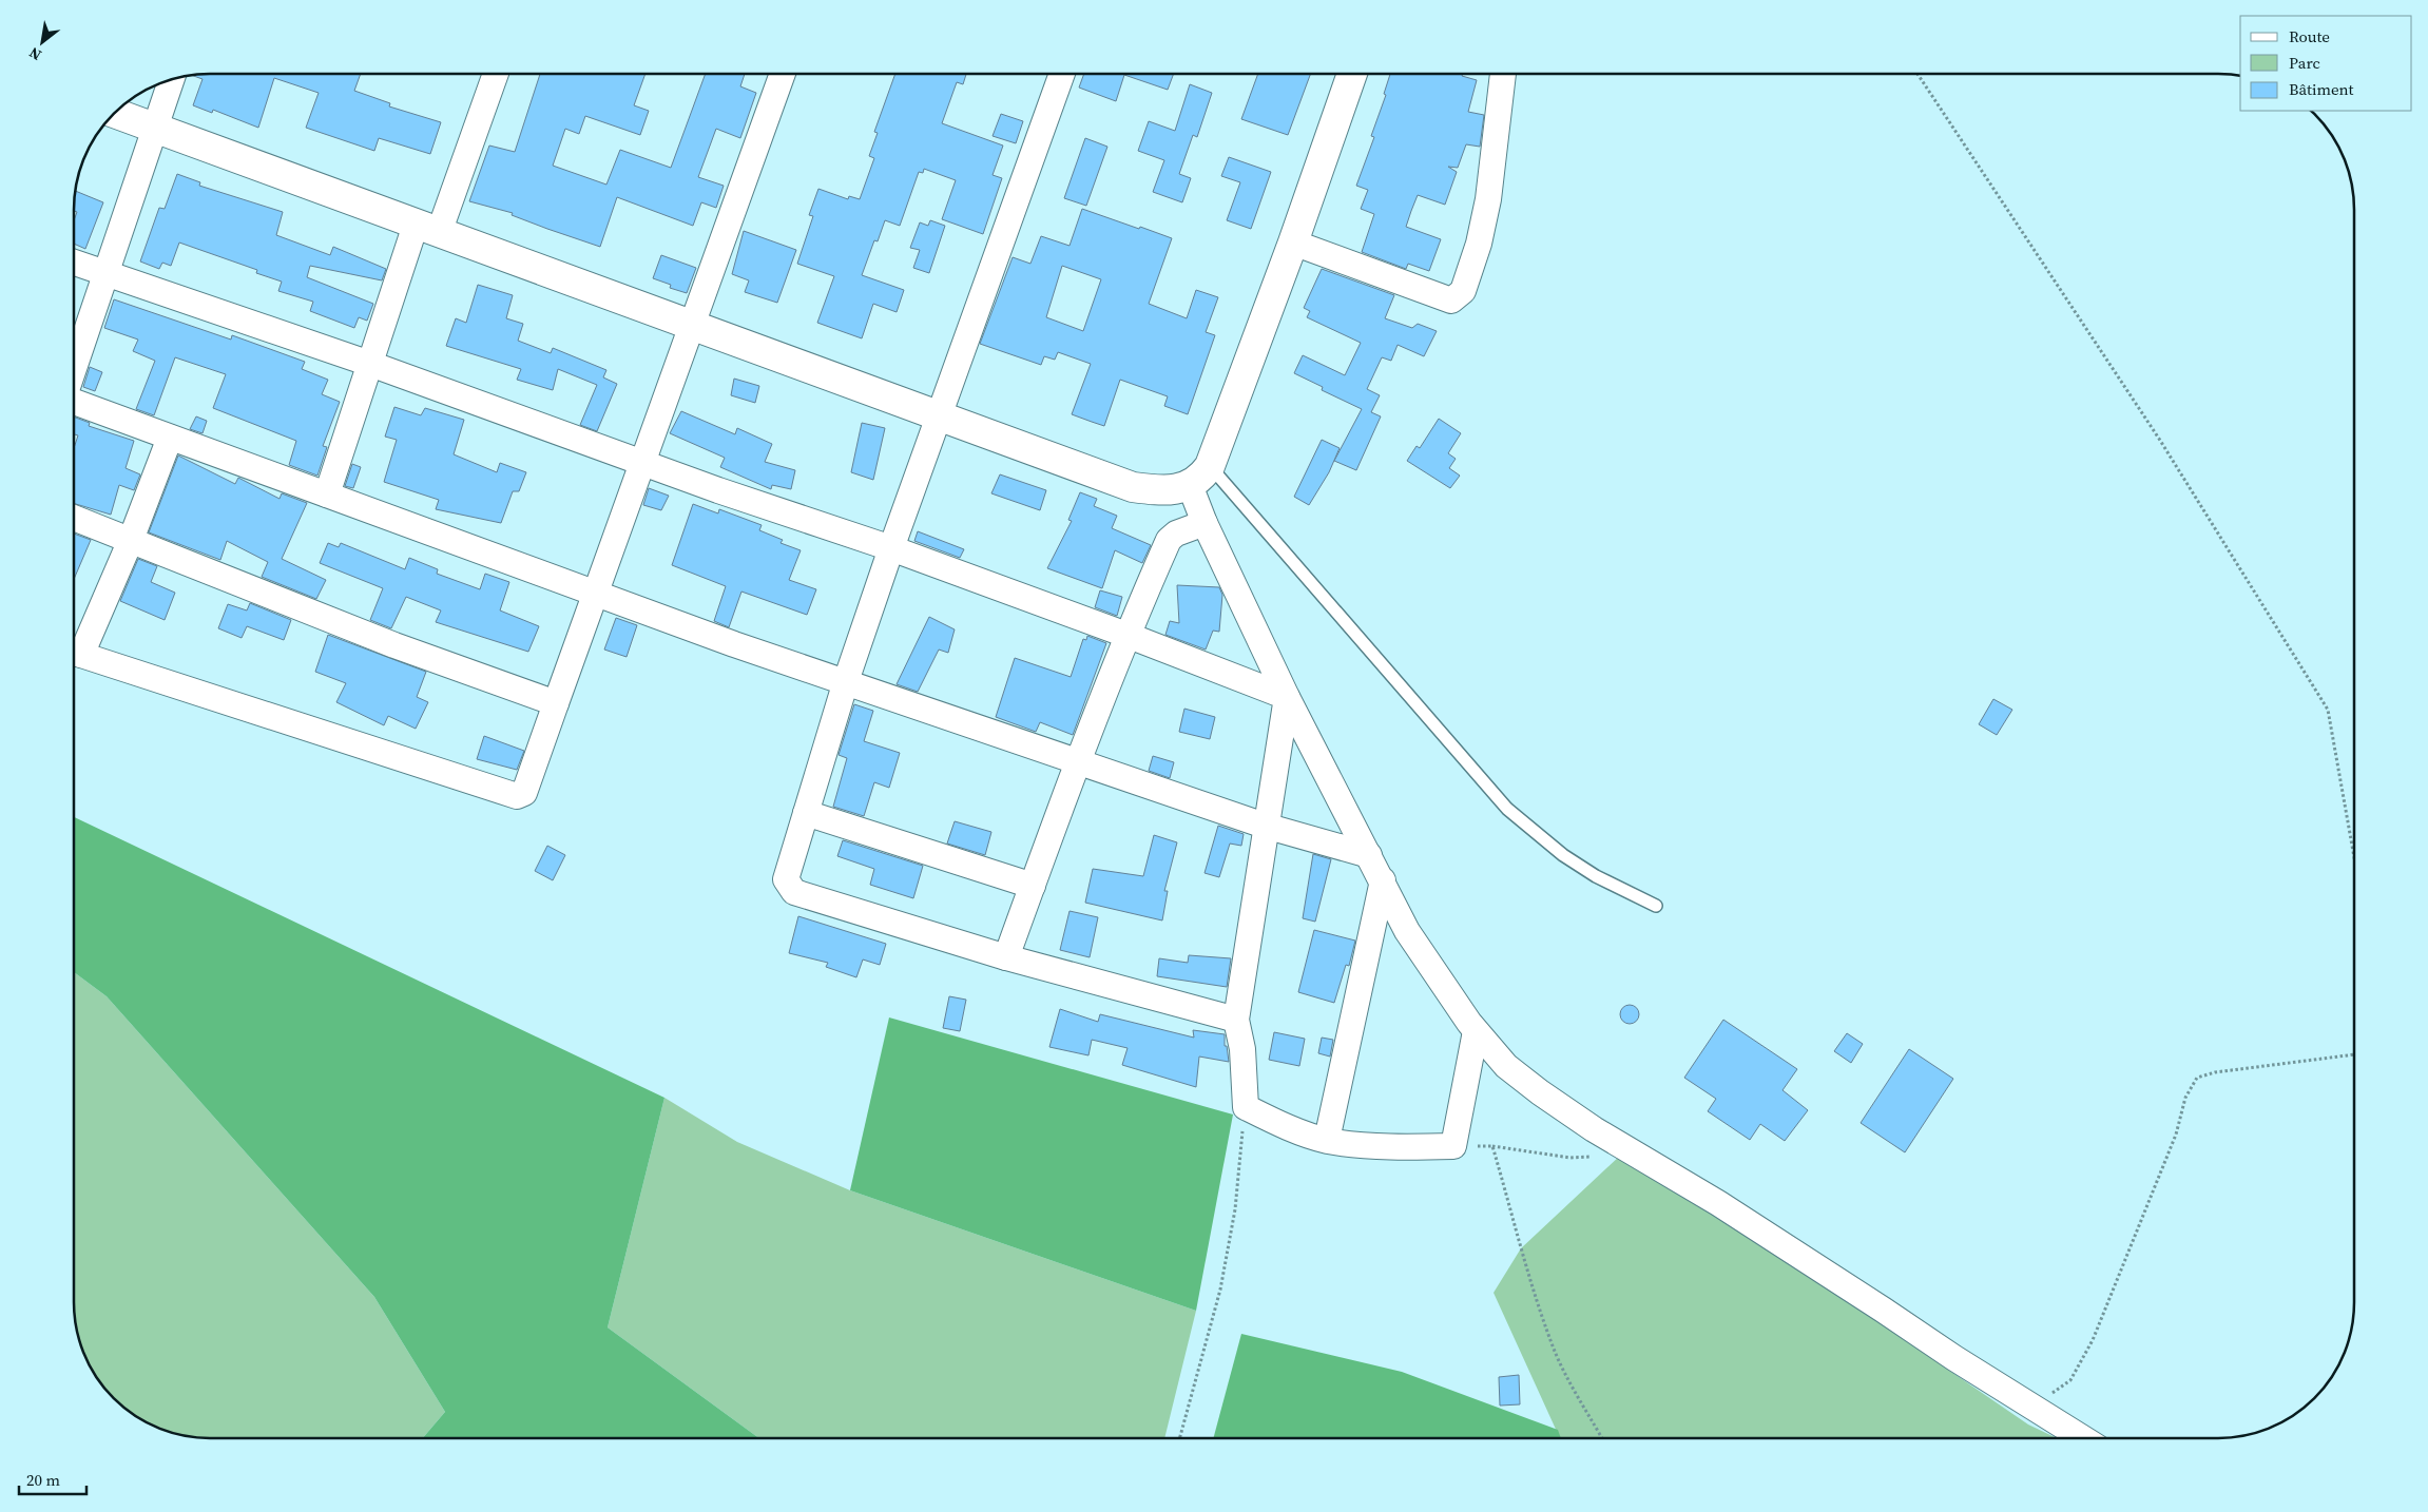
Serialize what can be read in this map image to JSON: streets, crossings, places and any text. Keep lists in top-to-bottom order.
{
  "legend": ["Route", "Parc", "Bâtiment"],
  "scale_bar": "20 m",
  "north": "bottom left"
}
